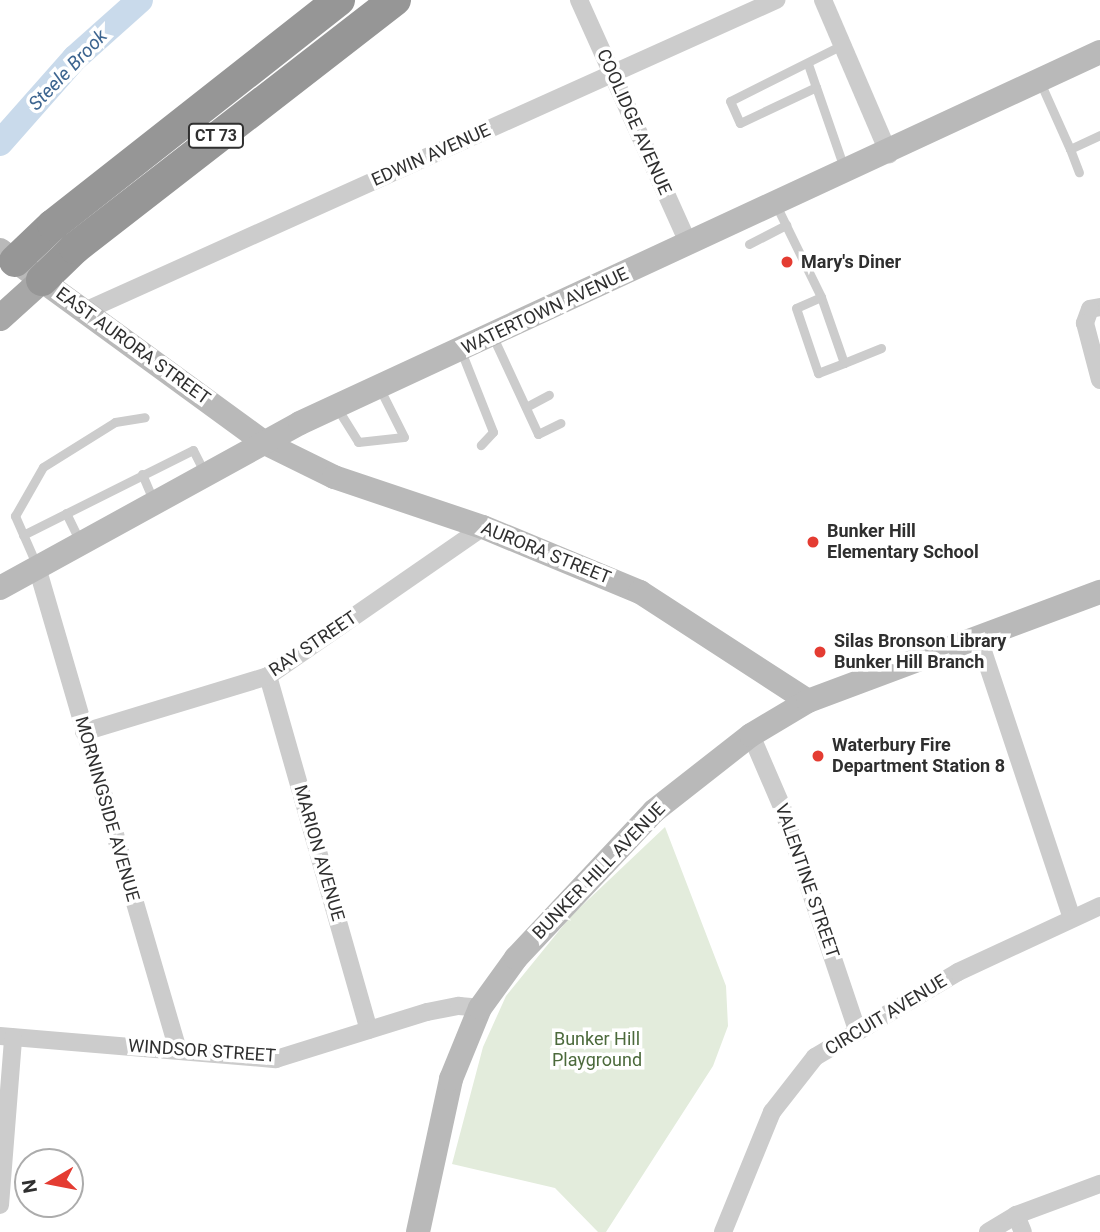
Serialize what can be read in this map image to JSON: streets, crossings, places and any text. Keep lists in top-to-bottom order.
{
  "streets": {
    "highway": ["CT 73"],
    "main road": [
      "WATERTOWN AVENUE",
      "EAST AURORA STREET",
      "AURORA STREET",
      "BUNKER HILL AVENUE"
    ],
    "street": [
      "COOLIDGE AVENUE",
      "EDWIN AVENUE",
      "RAY STREET",
      "MORNINGSIDE AVENUE",
      "MARION AVENUE",
      "VALENTINE STREET",
      "CIRCUIT AVENUE",
      "WINDSOR STREET"
    ]
  },
  "crossings": [
    ["COOLIDGE AVENUE", "EDWIN AVENUE"],
    ["COOLIDGE AVENUE", "WATERTOWN AVENUE"],
    ["CT 73", "EAST AURORA STREET"],
    ["EDWIN AVENUE", "EAST AURORA STREET"],
    ["WATERTOWN AVENUE", "EAST AURORA STREET"],
    ["WATERTOWN AVENUE", "AURORA STREET"],
    ["WATERTOWN AVENUE", "MORNINGSIDE AVENUE"],
    ["EAST AURORA STREET", "AURORA STREET"],
    ["AURORA STREET", "RAY STREET"],
    ["AURORA STREET", "BUNKER HILL AVENUE"],
    ["RAY STREET", "MORNINGSIDE AVENUE"],
    ["RAY STREET", "MARION AVENUE"],
    ["MORNINGSIDE AVENUE", "WINDSOR STREET"],
    ["MARION AVENUE", "WINDSOR STREET"],
    ["BUNKER HILL AVENUE", "VALENTINE STREET"],
    ["BUNKER HILL AVENUE", "WINDSOR STREET"],
    ["VALENTINE STREET", "CIRCUIT AVENUE"]
  ],
  "water": ["Steele Brook"],
  "parks": ["Bunker Hill Playground"],
  "places": [
    "Mary's Diner",
    "Bunker Hill Elementary School",
    "Silas Bronson Library Bunker Hill Branch",
    "Waterbury Fire Department Station 8"
  ],
  "north": "left"
}
